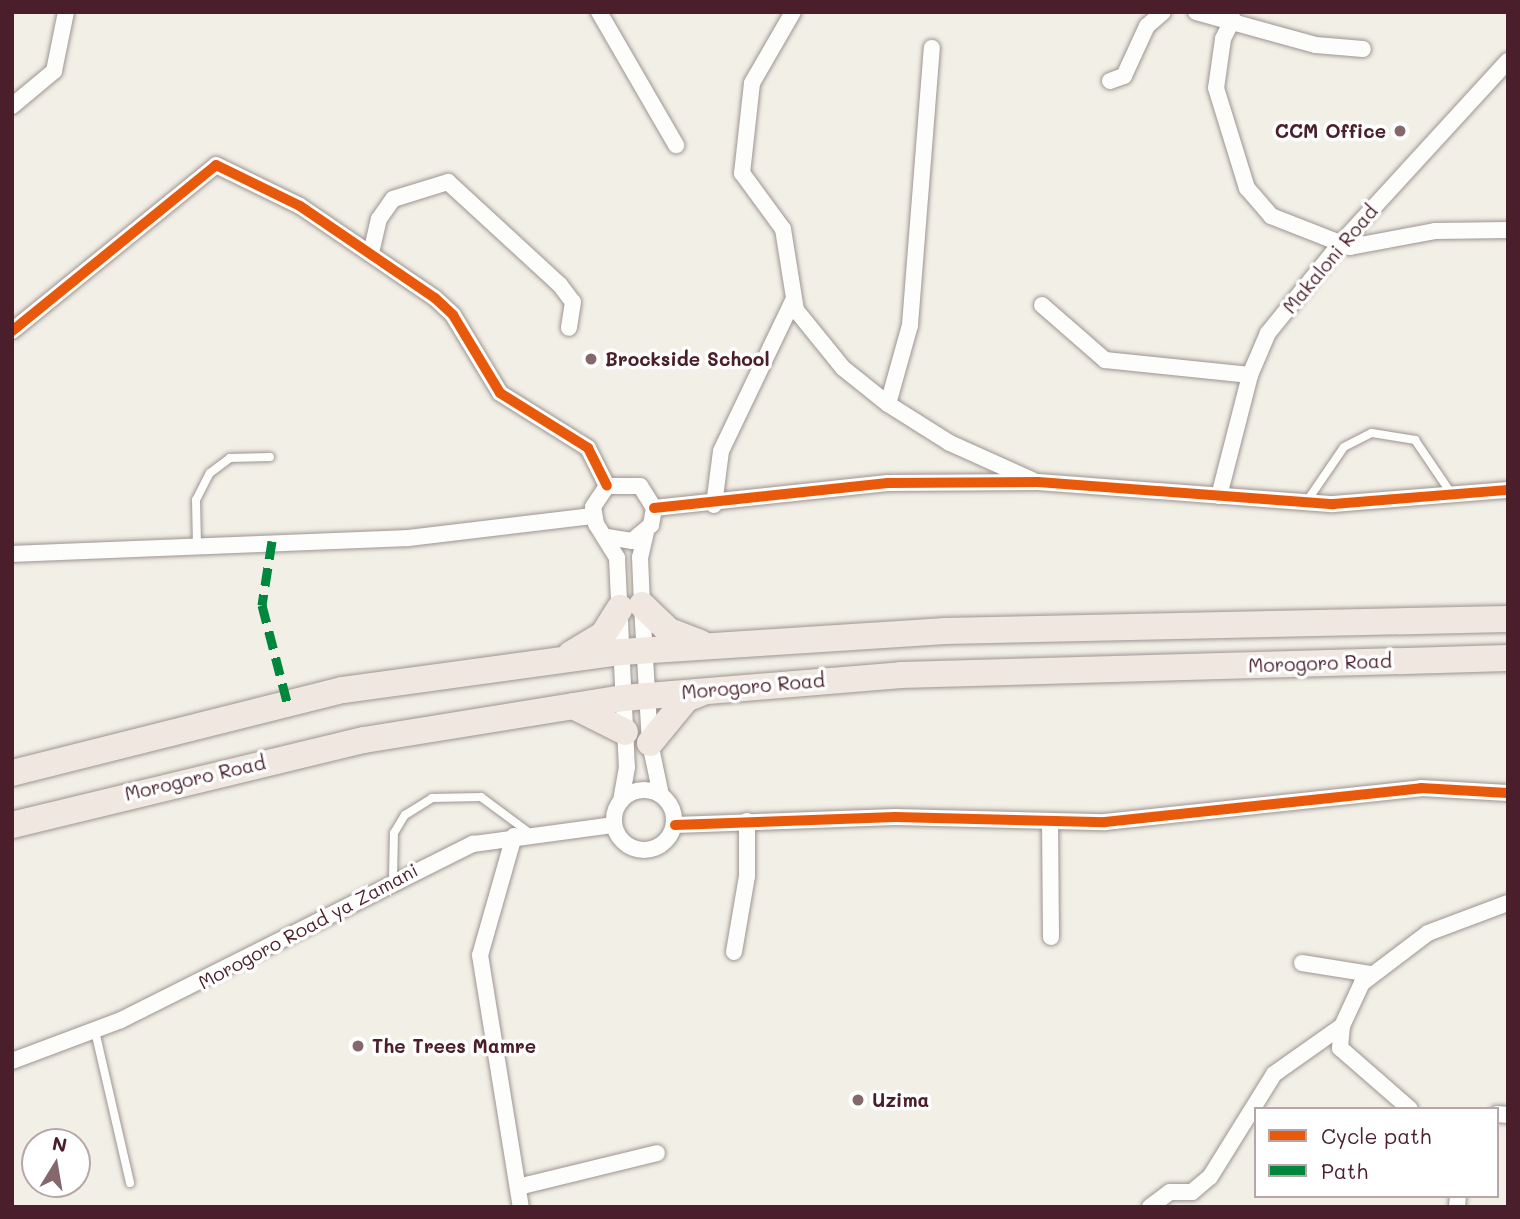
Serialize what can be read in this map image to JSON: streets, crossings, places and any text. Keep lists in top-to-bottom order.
{
  "streets": {
    "highway": ["Morogoro Road"],
    "street": ["Makaloni Road", "Morogoro Road ya Zamani"]
  },
  "places": [
    "CCM Office",
    "Brockside School",
    "The Trees Mamre",
    "Uzima"
  ],
  "legend": ["Cycle path", "Path"],
  "north": "top"
}
